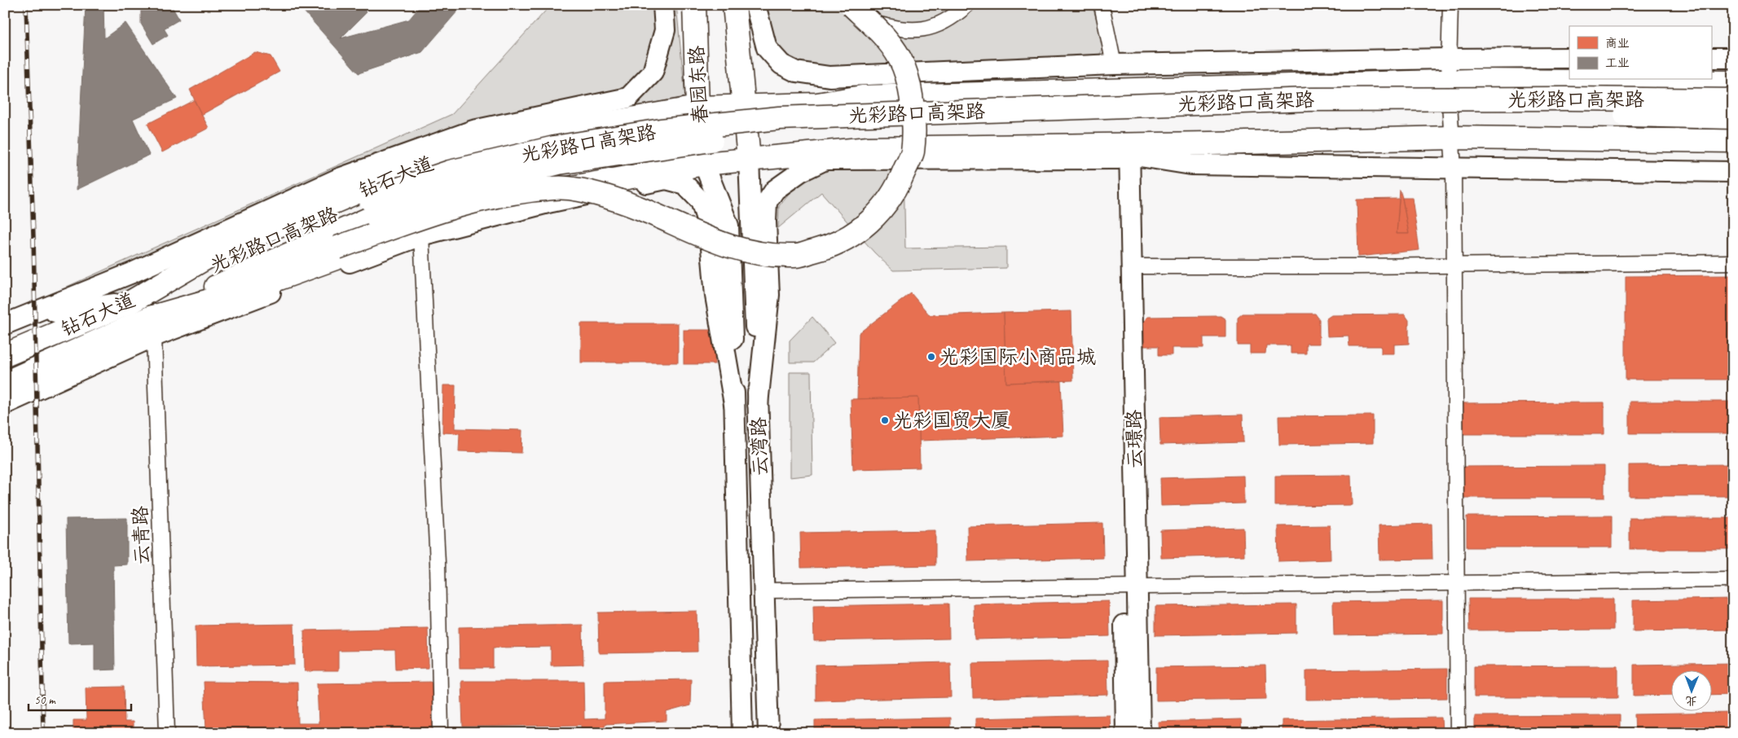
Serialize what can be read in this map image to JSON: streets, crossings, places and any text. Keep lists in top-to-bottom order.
{
  "streets": {
    "main road": ["春园东路", "光彩路口高架路", "钻石大道"],
    "street": ["云璟路", "云湾路", "云青路"]
  },
  "crossings": [
    ["春园东路", "钻石大道"],
    ["春园东路", "云湾路"],
    ["光彩路口高架路", "钻石大道"],
    ["光彩路口高架路", "云青路"],
    ["钻石大道", "云璟路"],
    ["钻石大道", "云湾路"],
    ["钻石大道", "云青路"]
  ],
  "places": ["光彩国际小商品城", "光彩国贸大厦"],
  "legend": ["商业", "工业"],
  "scale_bar": "50 m",
  "north": "bottom"
}
